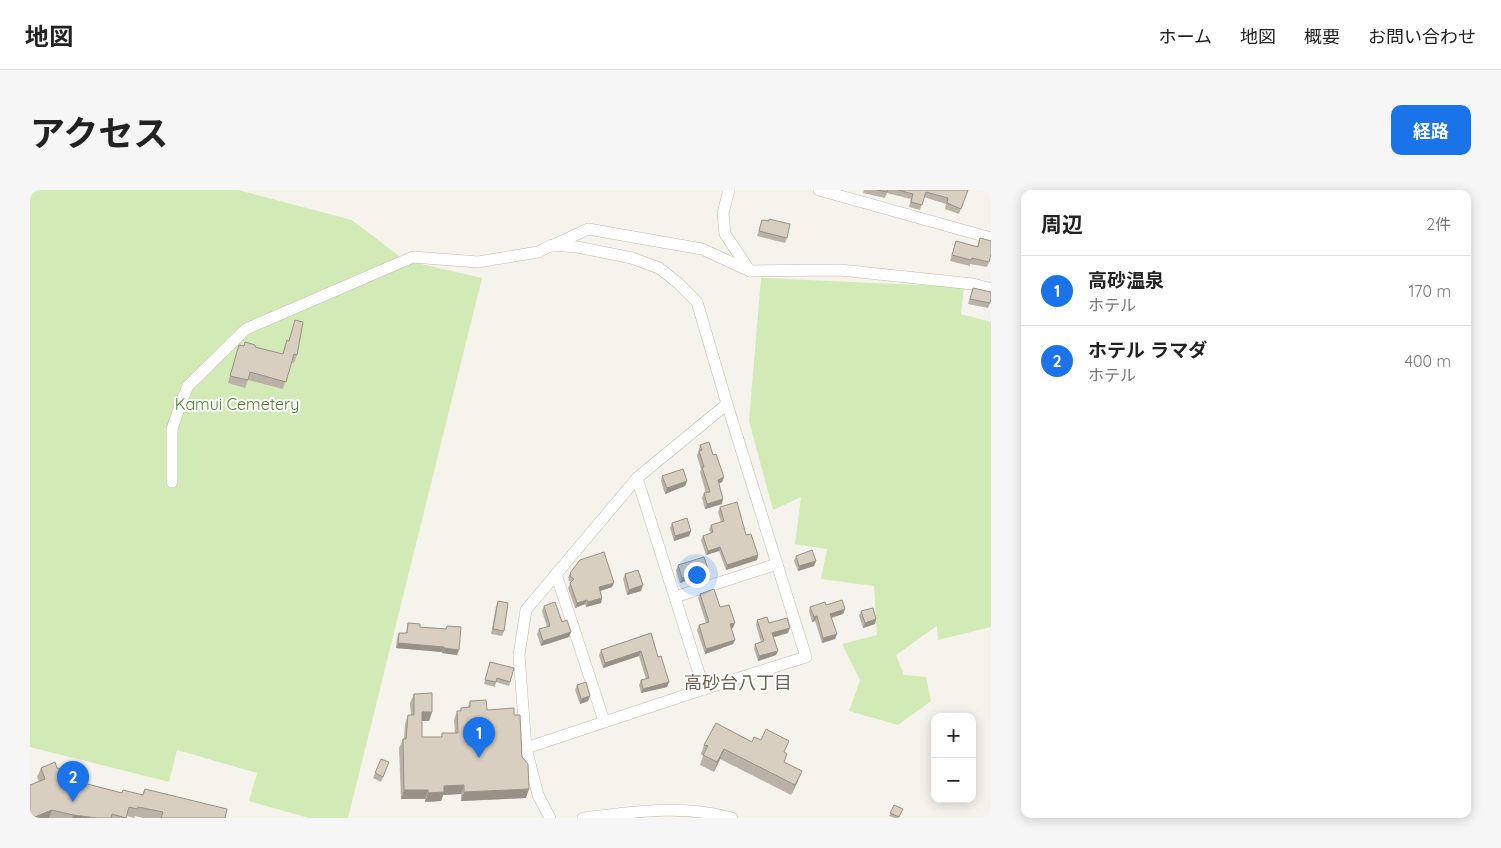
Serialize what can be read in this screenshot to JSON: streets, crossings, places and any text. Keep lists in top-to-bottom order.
{
  "districts": ["高砂台八丁目"],
  "parks": ["Kamui Cemetery"],
  "page": {
    "header": "地図",
    "nav": [
      "ホーム",
      "地図",
      "概要",
      "お問い合わせ"
    ],
    "title": "アクセス",
    "buttons": "経路",
    "heading": ["周辺", "2件"],
    "list": [
      {
        "mark": "1",
        "name": "高砂温泉",
        "note": "ホテル",
        "value": "170 m"
      },
      {
        "mark": "2",
        "name": "ホテル ラマダ",
        "note": "ホテル",
        "value": "400 m"
      }
    ],
    "map_buttons": ["+", "−"],
    "pins": ["1", "2"]
  }
}
